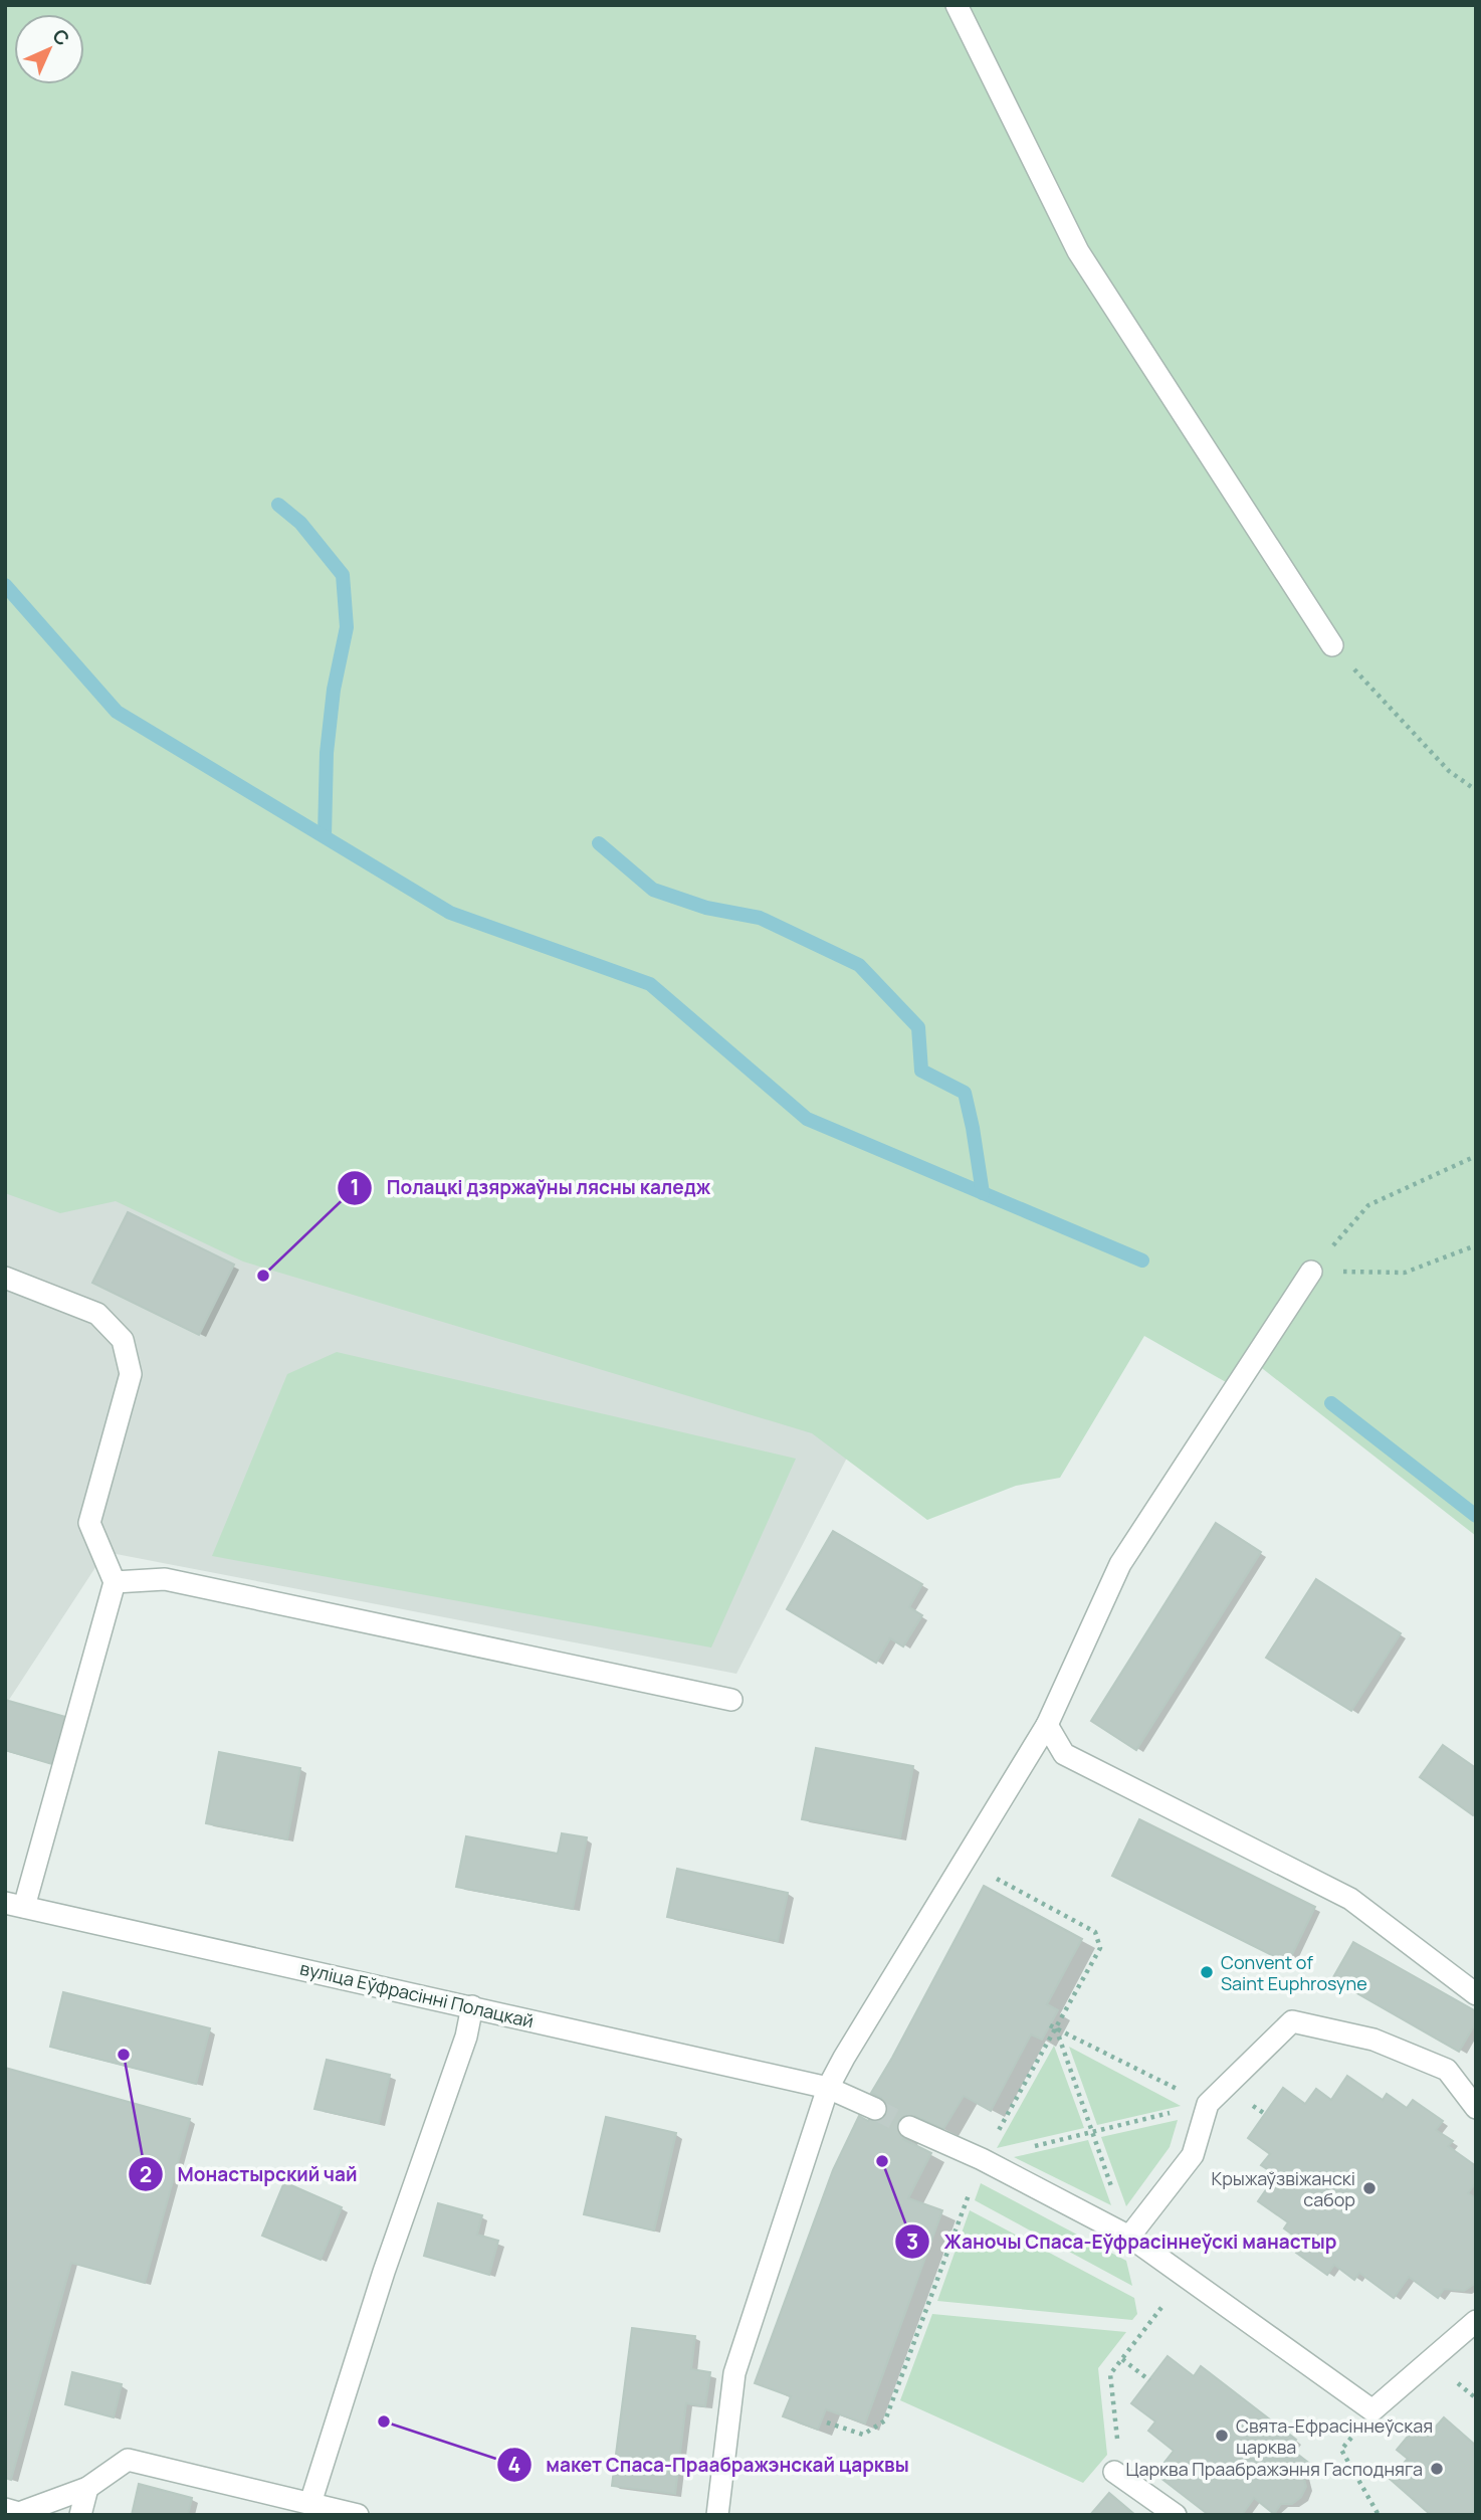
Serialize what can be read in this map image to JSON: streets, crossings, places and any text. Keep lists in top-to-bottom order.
{
  "streets": {
    "street": ["вуліца Еўфрасінні Полацкай"]
  },
  "places": [
    "Полацкі дзяржаўны лясны каледж",
    "Convent of Saint Euphrosyne",
    "Монастырский чай",
    "Жаночы Спаса-Еўфрасіннеўскі манастыр",
    "Крыжаўзвіжанскі сабор",
    "макет Спаса-Праабражэнскай царквы",
    "Свята-Ефрасіннеўская царква",
    "Царква Праабражэння Гасподняга"
  ],
  "north": "top right"
}
